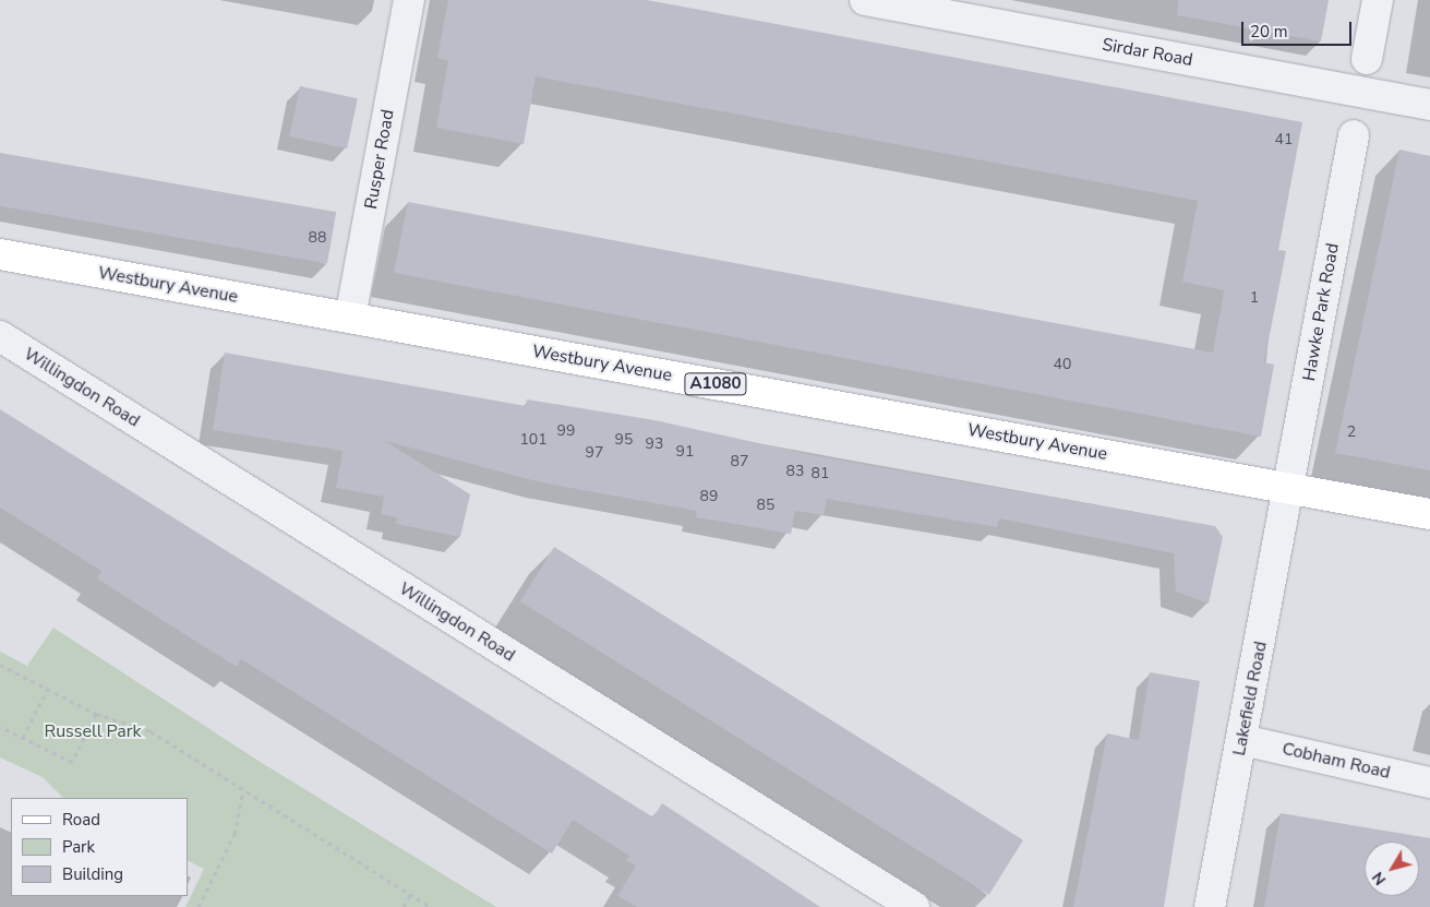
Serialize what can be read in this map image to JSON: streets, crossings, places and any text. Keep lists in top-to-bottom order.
{
  "streets": {
    "main road": ["Westbury Avenue", "A1080"],
    "street": [
      "Sirdar Road",
      "Rusper Road",
      "Hawke Park Road",
      "Willingdon Road",
      "Lakefield Road",
      "Cobham Road"
    ]
  },
  "crossings": [
    ["Rusper Road", "Westbury Avenue"],
    ["Westbury Avenue", "Hawke Park Road"],
    ["Westbury Avenue", "Lakefield Road"],
    ["Hawke Park Road", "Lakefield Road"],
    ["Lakefield Road", "Cobham Road"]
  ],
  "parks": ["Russell Park"],
  "house_numbers": [
    "41",
    "88",
    "1",
    "40",
    "99",
    "2",
    "101",
    "95",
    "93",
    "91",
    "97",
    "87",
    "83",
    "81",
    "89",
    "85"
  ],
  "legend": ["Road", "Park", "Building"],
  "scale_bar": "20 m",
  "north": "bottom left"
}
